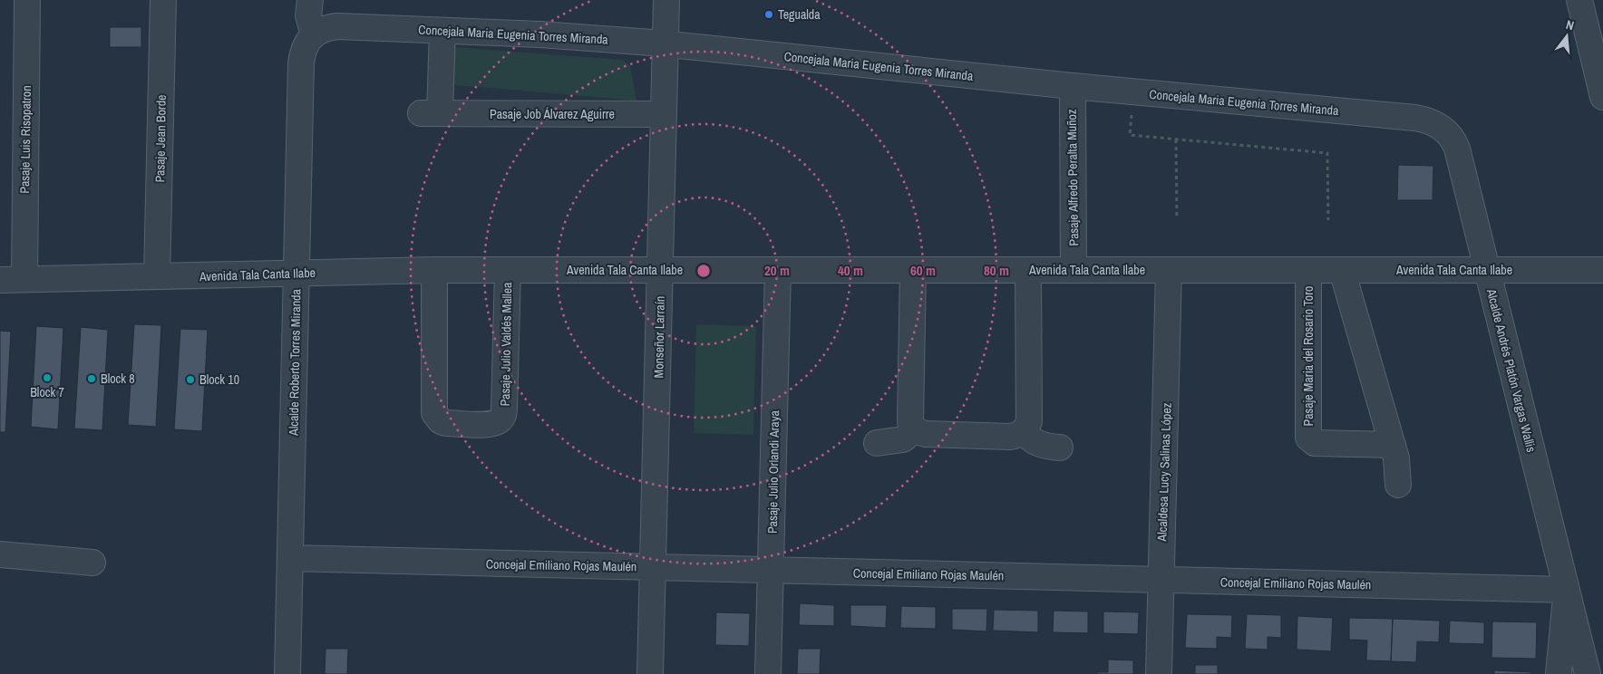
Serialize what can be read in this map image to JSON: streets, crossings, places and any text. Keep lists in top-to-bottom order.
{
  "streets": {
    "street": [
      "Concejala Maria Eugenia Torres Miranda",
      "Pasaje Job Álvarez Aguirre",
      "Pasaje Jean Borde",
      "Pasaje Luis Risopatron",
      "Pasaje Alfredo Peralta Muñoz",
      "Avenida Tala Canta Ilabe",
      "Monseñor Larraín",
      "Pasaje Julio Valdés Mallea",
      "Pasaje Maria del Rosario Toro",
      "Alcalde Roberto Torres Miranda",
      "Alcalde Andrés Platón Vargas Wallis",
      "Pasaje Julio Orlandi Araya",
      "Alcaldesa Lucy Salinas López",
      "Concejal Emiliano Rojas Maulén"
    ]
  },
  "crossings": [
    ["Concejala Maria Eugenia Torres Miranda", "Pasaje Job Álvarez Aguirre"],
    ["Concejala Maria Eugenia Torres Miranda", "Pasaje Alfredo Peralta Muñoz"],
    ["Concejala Maria Eugenia Torres Miranda", "Monseñor Larraín"],
    ["Concejala Maria Eugenia Torres Miranda", "Alcalde Roberto Torres Miranda"],
    ["Concejala Maria Eugenia Torres Miranda", "Alcalde Andrés Platón Vargas Wallis"],
    ["Pasaje Job Álvarez Aguirre", "Monseñor Larraín"],
    ["Pasaje Jean Borde", "Avenida Tala Canta Ilabe"],
    ["Pasaje Luis Risopatron", "Avenida Tala Canta Ilabe"],
    ["Pasaje Alfredo Peralta Muñoz", "Avenida Tala Canta Ilabe"],
    ["Avenida Tala Canta Ilabe", "Monseñor Larraín"],
    ["Avenida Tala Canta Ilabe", "Pasaje Julio Valdés Mallea"],
    ["Avenida Tala Canta Ilabe", "Pasaje Maria del Rosario Toro"],
    ["Avenida Tala Canta Ilabe", "Alcalde Roberto Torres Miranda"],
    ["Avenida Tala Canta Ilabe", "Alcalde Andrés Platón Vargas Wallis"],
    ["Avenida Tala Canta Ilabe", "Pasaje Julio Orlandi Araya"],
    ["Avenida Tala Canta Ilabe", "Alcaldesa Lucy Salinas López"],
    ["Monseñor Larraín", "Concejal Emiliano Rojas Maulén"],
    ["Alcalde Roberto Torres Miranda", "Concejal Emiliano Rojas Maulén"],
    ["Alcalde Andrés Platón Vargas Wallis", "Concejal Emiliano Rojas Maulén"],
    ["Pasaje Julio Orlandi Araya", "Concejal Emiliano Rojas Maulén"],
    ["Alcaldesa Lucy Salinas López", "Concejal Emiliano Rojas Maulén"]
  ],
  "places": [
    "Tegualda",
    "Block 7",
    "Block 8",
    "Block 10"
  ],
  "north": "top",
  "rings": [
    "20 m",
    "40 m",
    "60 m",
    "80 m"
  ]
}
